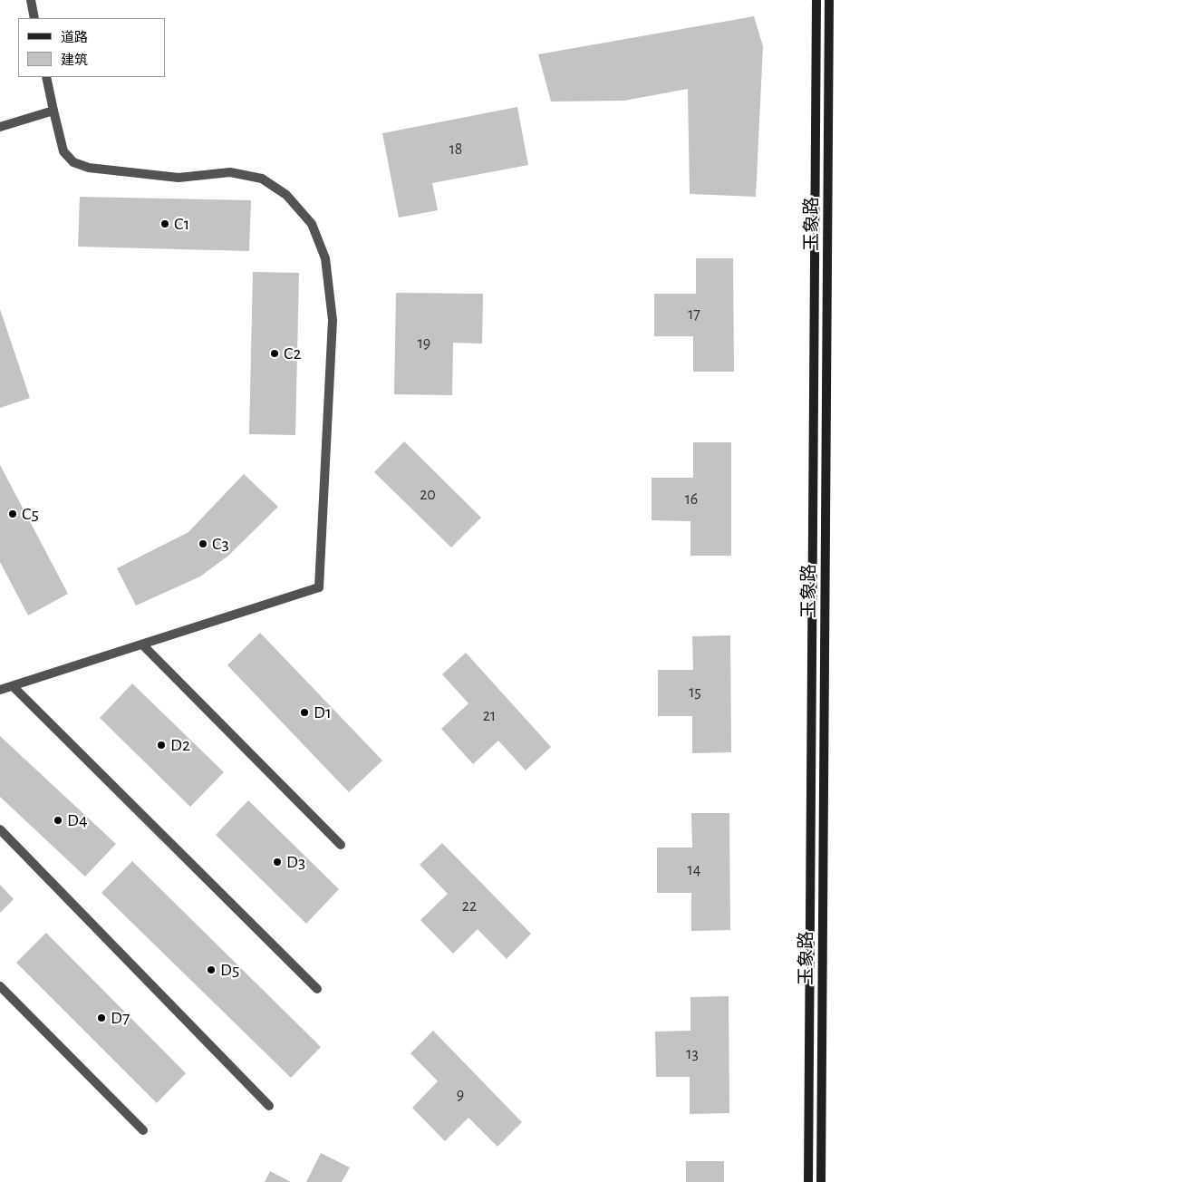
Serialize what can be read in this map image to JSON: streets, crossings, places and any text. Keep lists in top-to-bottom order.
{
  "streets": {
    "street": ["玉象路"]
  },
  "places": [
    "C1",
    "C2",
    "C5",
    "C3",
    "D1",
    "D2",
    "D4",
    "D3",
    "D5",
    "D7"
  ],
  "house_numbers": [
    "18",
    "17",
    "19",
    "20",
    "16",
    "15",
    "21",
    "14",
    "22",
    "13",
    "9"
  ],
  "legend": ["道路", "建筑"]
}
